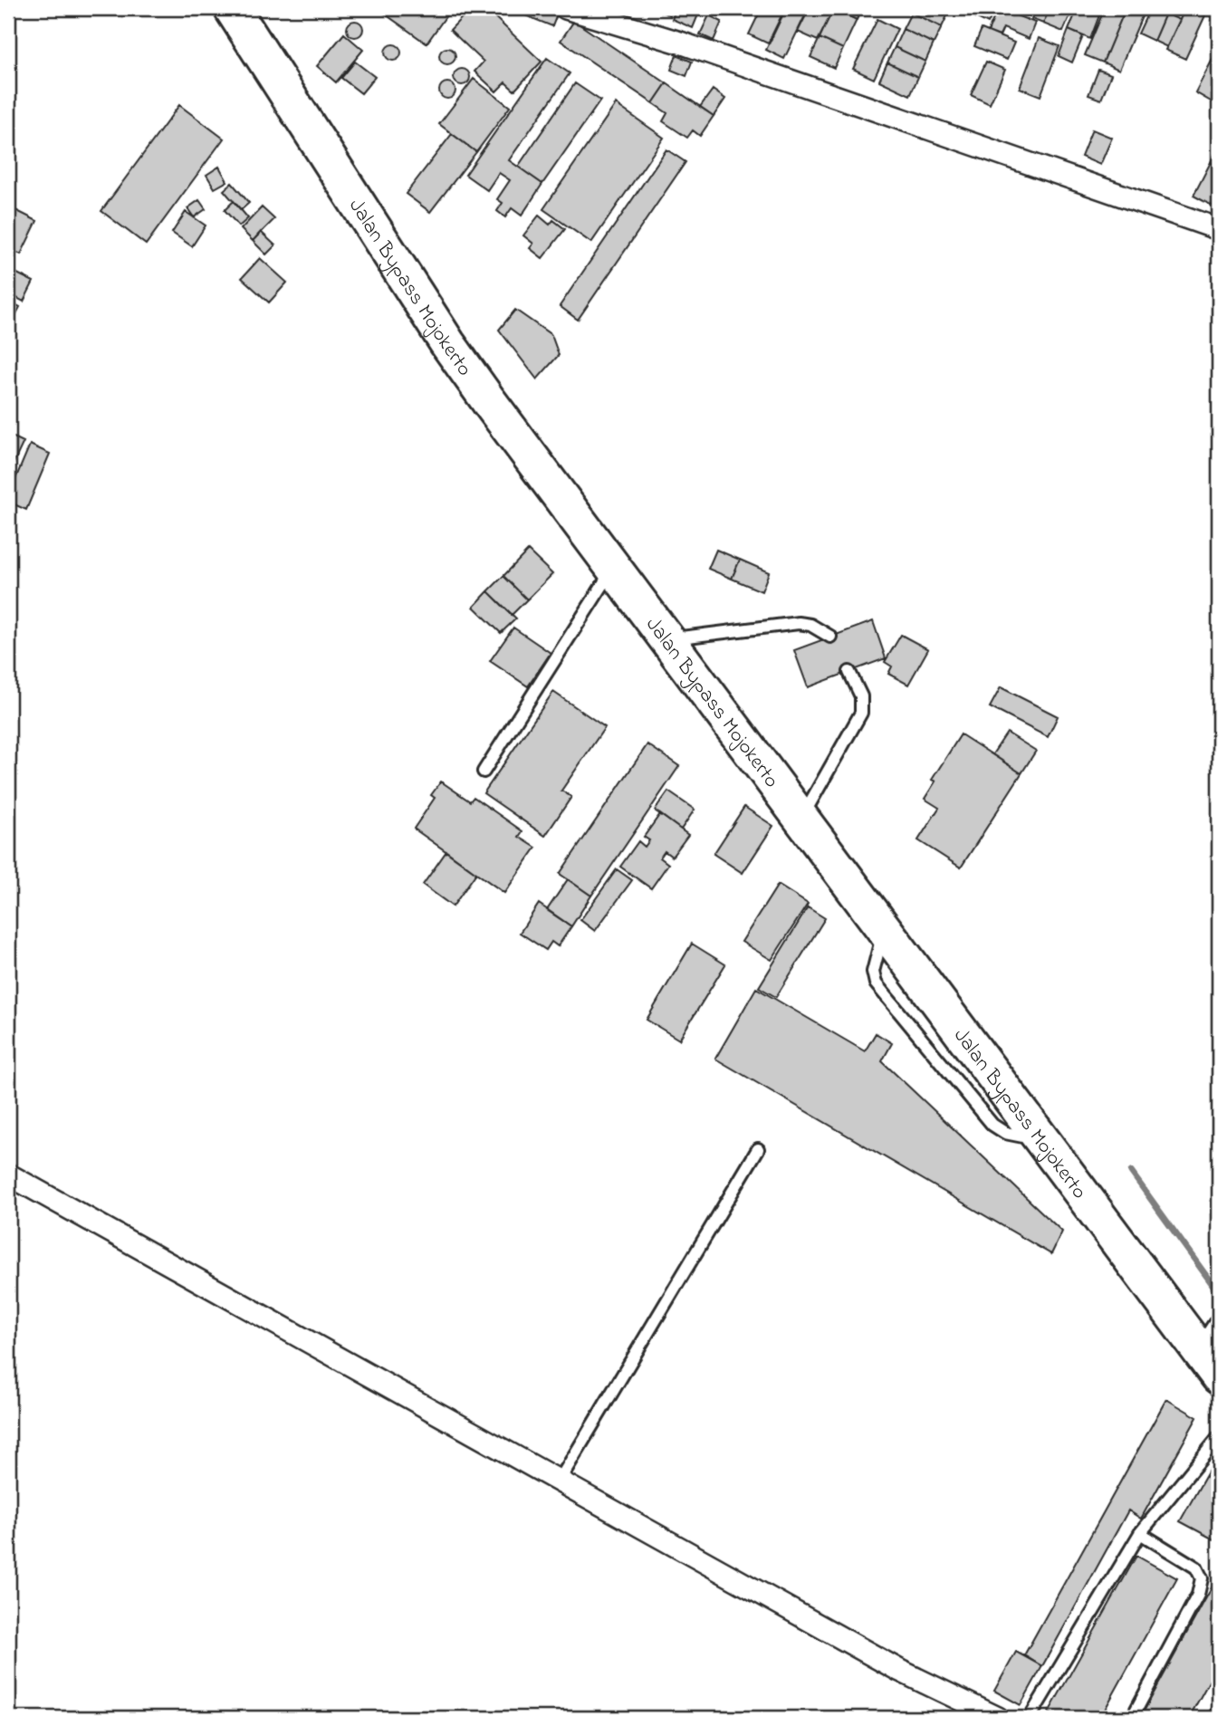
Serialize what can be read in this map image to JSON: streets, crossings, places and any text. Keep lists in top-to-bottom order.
{
  "streets": {
    "highway": ["Jalan Bypass Mojokerto"]
  }
}
